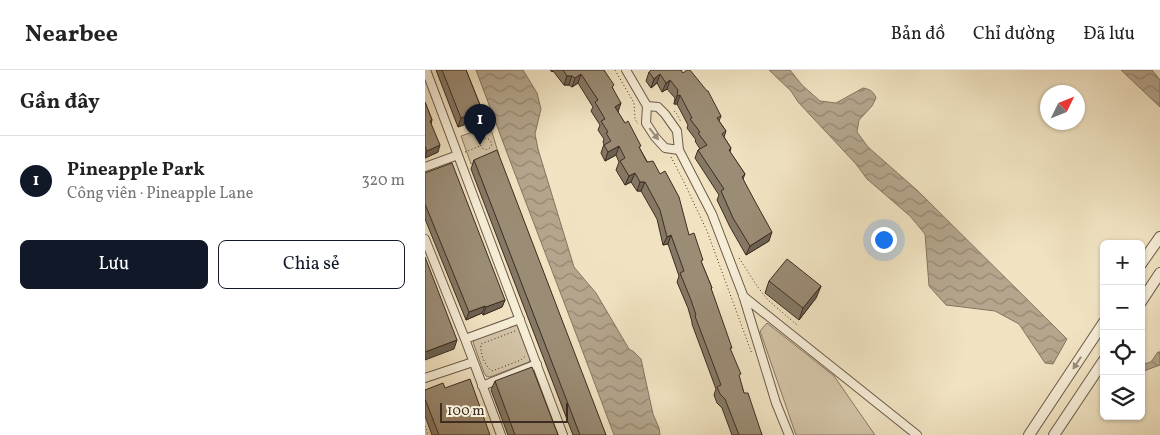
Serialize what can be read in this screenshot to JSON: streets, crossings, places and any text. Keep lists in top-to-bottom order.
{
  "scale_bar": "100 m",
  "north": "top right",
  "page": {
    "header": "Nearbee",
    "nav": ["Bản đồ", "Chỉ đường", "Đã lưu"],
    "heading": "Gần đây",
    "pins": "1",
    "list": [
      {
        "mark": "1",
        "name": "Pineapple Park",
        "note": "Công viên · Pineapple Lane",
        "value": "320 m"
      }
    ],
    "buttons": ["Lưu", "Chia sẻ"],
    "map_buttons": ["+", "−"],
    "scale": "100 m"
  }
}
